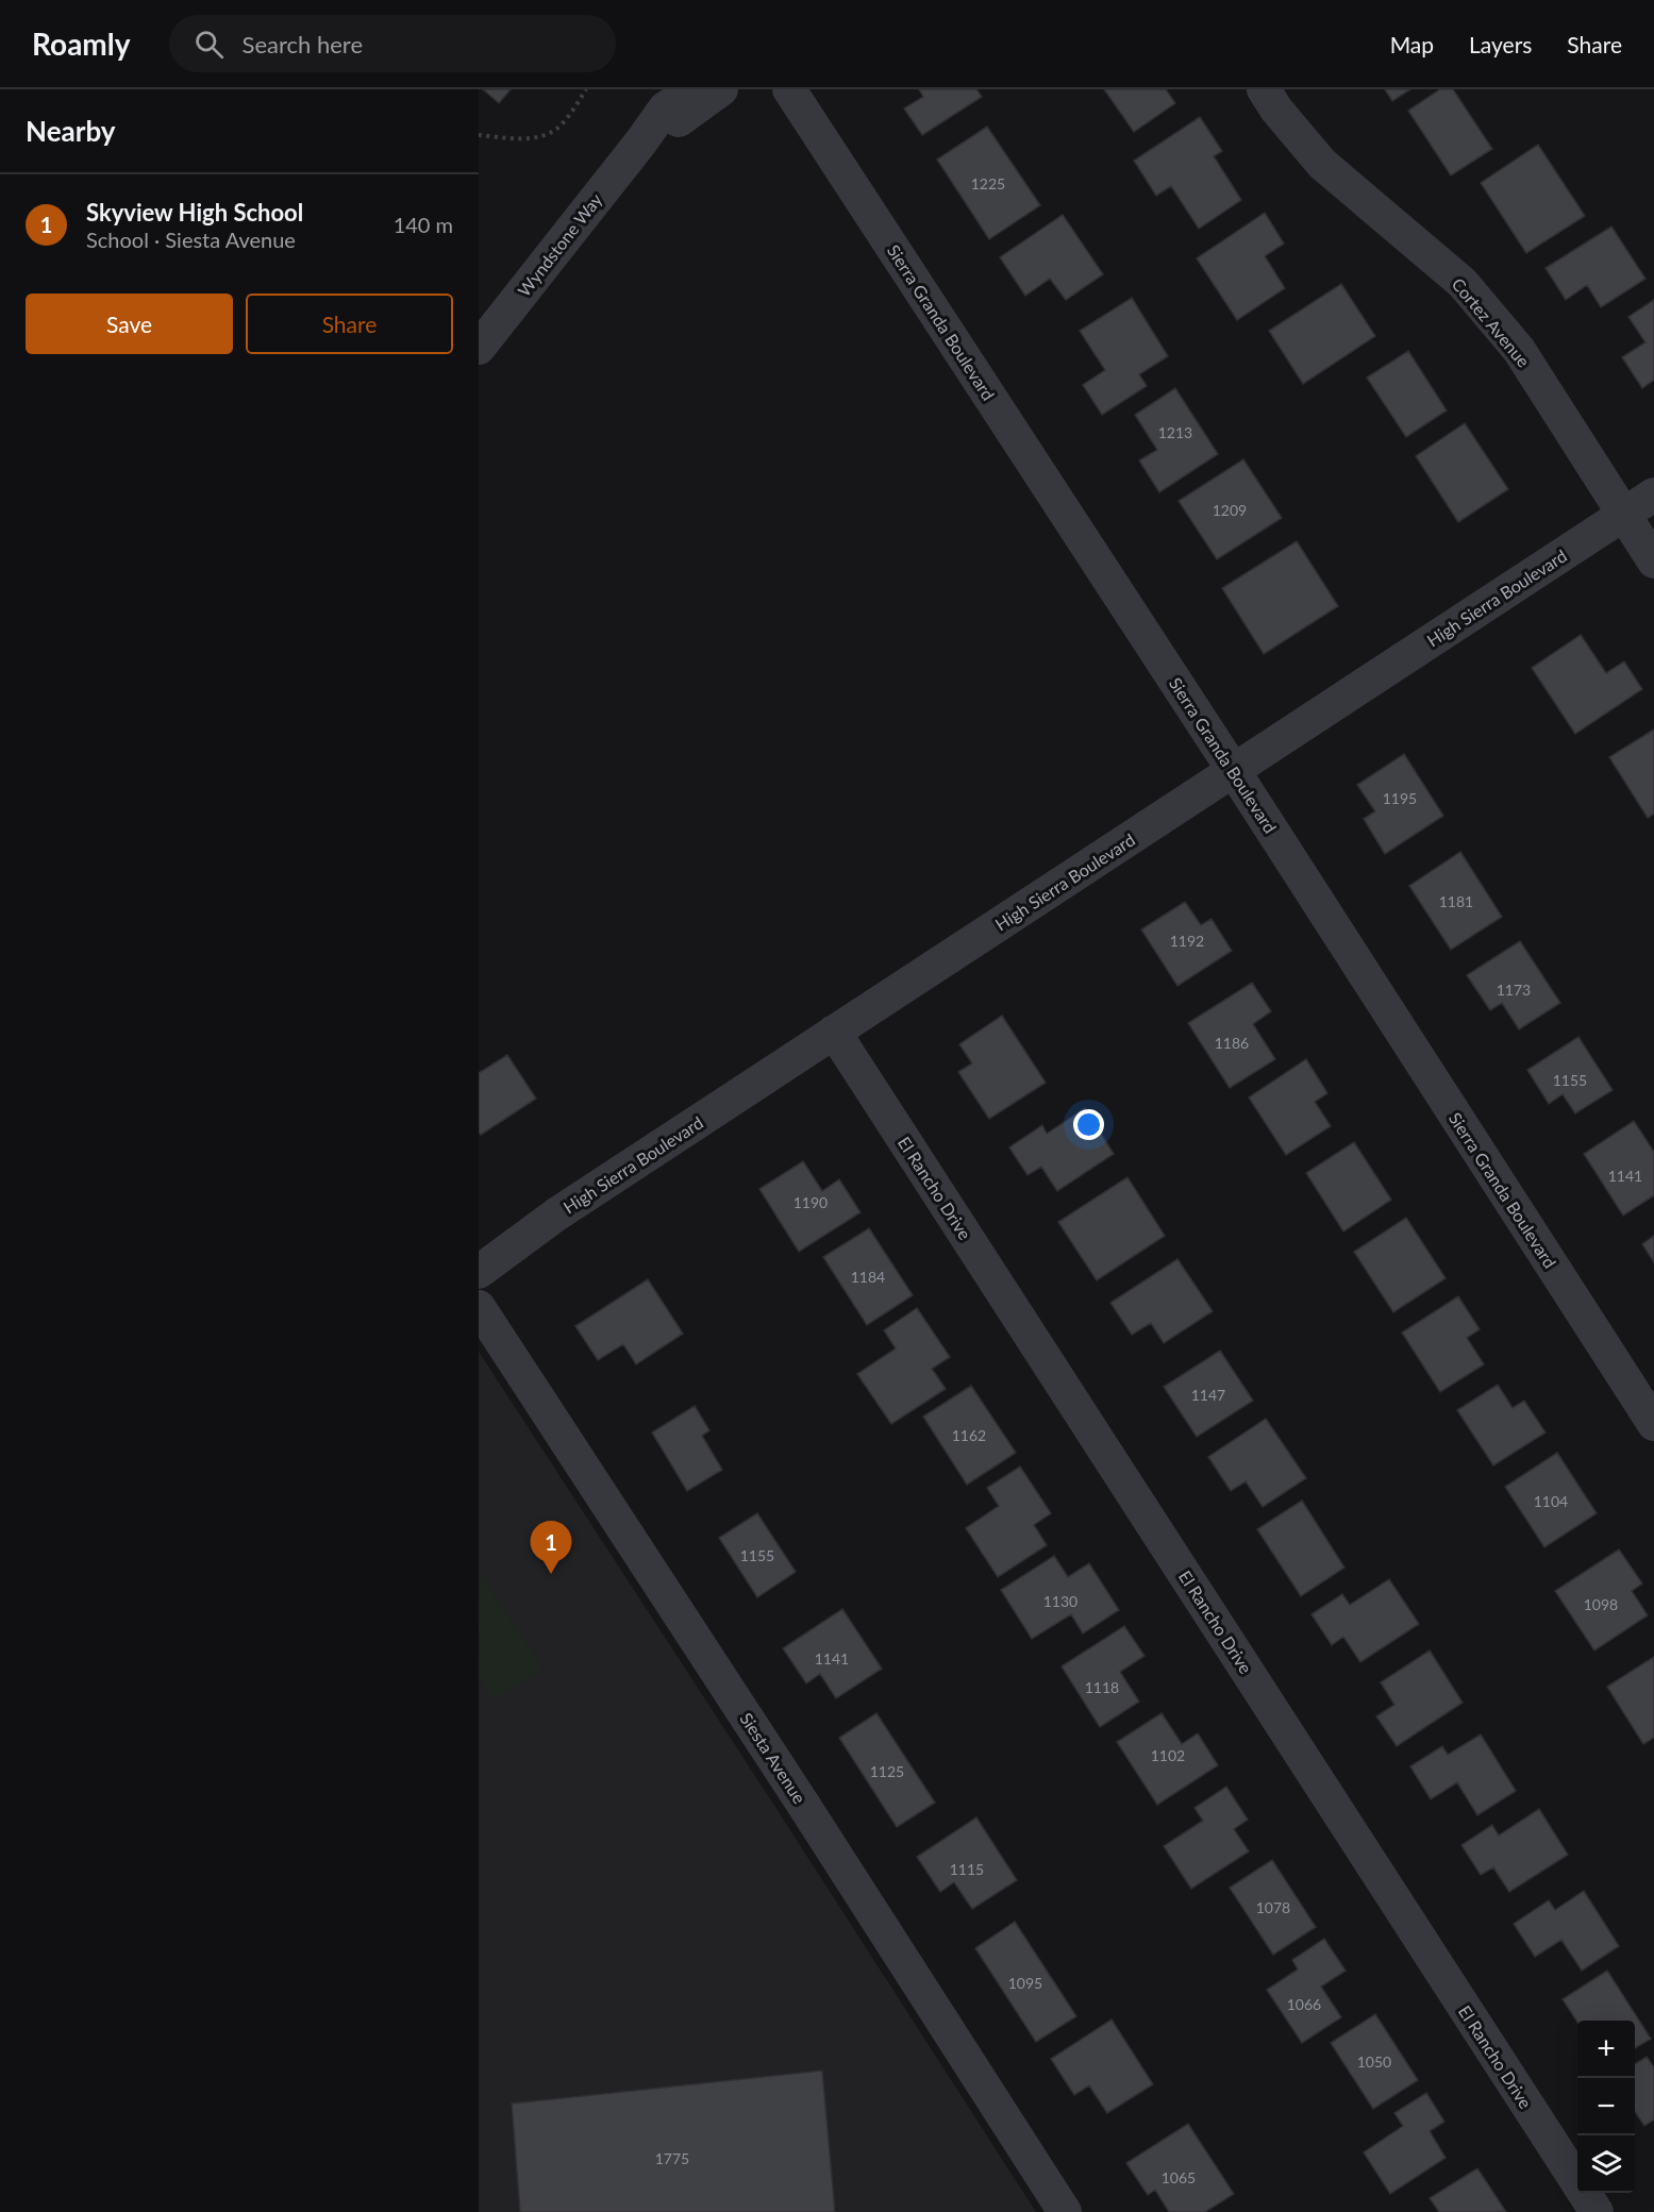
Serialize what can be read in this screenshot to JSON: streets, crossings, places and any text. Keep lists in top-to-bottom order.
{
  "streets": {
    "street": [
      "Wyndstone Way",
      "Sierra Granda Boulevard",
      "Cortez Avenue",
      "High Sierra Boulevard",
      "El Rancho Drive",
      "Siesta Avenue"
    ]
  },
  "crossings": [
    ["Sierra Granda Boulevard", "High Sierra Boulevard"],
    ["Cortez Avenue", "High Sierra Boulevard"],
    ["High Sierra Boulevard", "El Rancho Drive"]
  ],
  "house_numbers": [
    "1225",
    "1213",
    "1209",
    "1195",
    "1181",
    "1192",
    "1173",
    "1186",
    "1155",
    "1141",
    "1190",
    "1184",
    "1147",
    "1162",
    "1104",
    "1155",
    "1130",
    "1098",
    "1141",
    "1118",
    "1102",
    "1125",
    "1115",
    "1078",
    "1095",
    "1066",
    "1050",
    "1775",
    "1065"
  ],
  "page": {
    "header": "Roamly",
    "search": "Search here",
    "nav": ["Map", "Layers", "Share"],
    "heading": "Nearby",
    "list": [
      {
        "mark": "1",
        "name": "Skyview High School",
        "note": "School · Siesta Avenue",
        "value": "140 m"
      }
    ],
    "buttons": ["Save", "Share"],
    "pins": "1",
    "map_buttons": ["+", "−"]
  }
}
